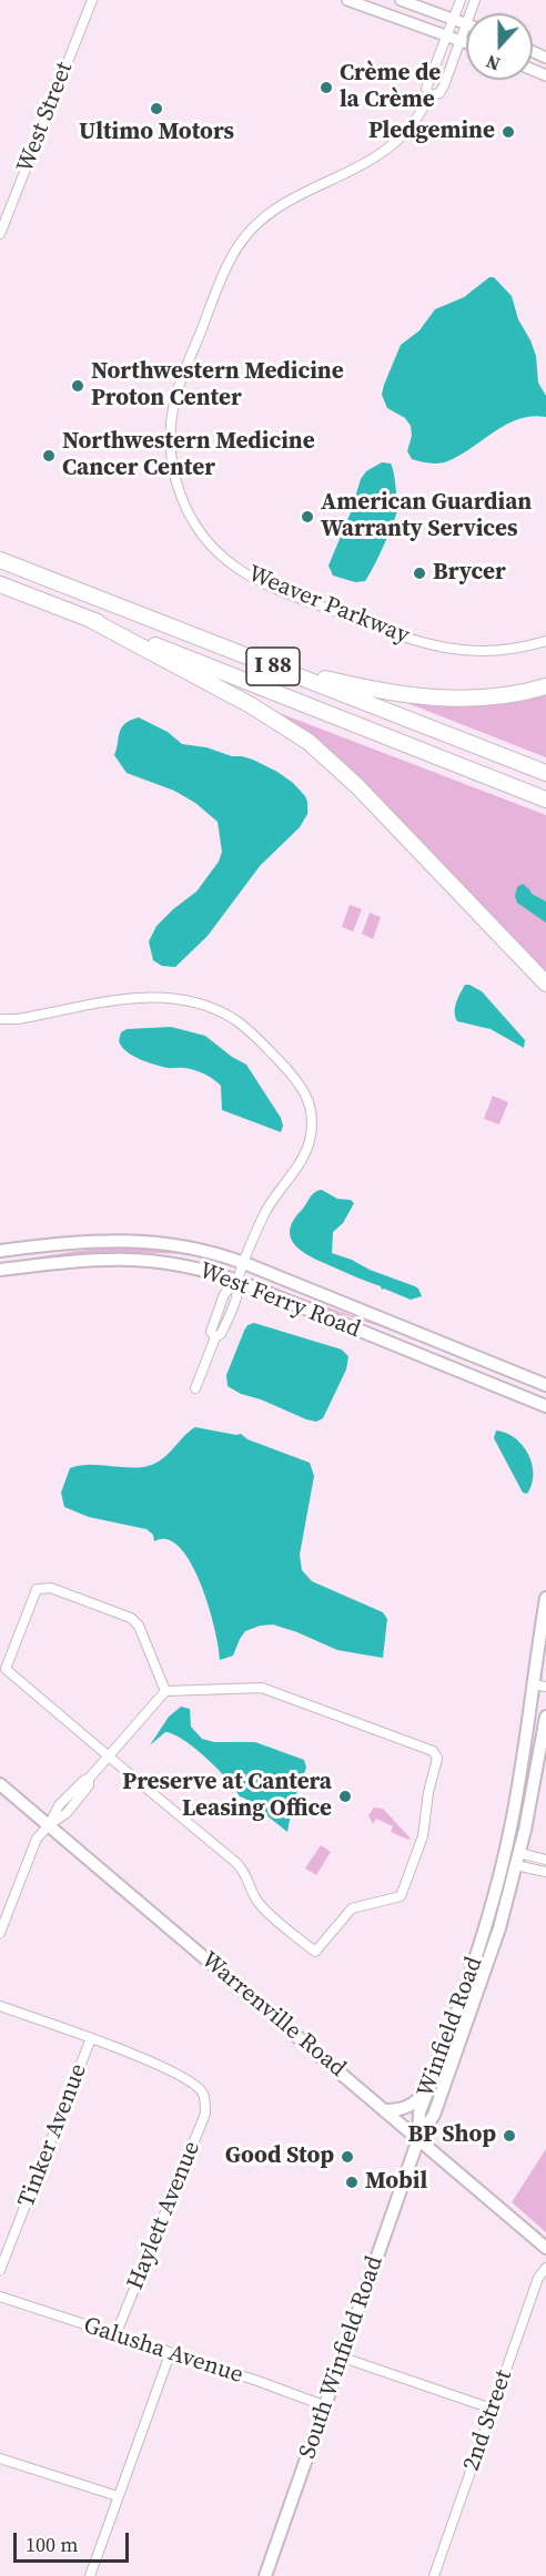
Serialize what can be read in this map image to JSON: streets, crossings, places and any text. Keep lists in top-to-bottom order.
{
  "streets": {
    "highway": ["I 88"],
    "main road": [
      "West Ferry Road",
      "Warrenville Road",
      "Winfield Road",
      "South Winfield Road"
    ],
    "street": [
      "West Street",
      "Weaver Parkway",
      "Tinker Avenue",
      "Haylett Avenue",
      "Galusha Avenue",
      "2nd Street"
    ]
  },
  "crossings": [
    ["Warrenville Road", "Winfield Road"],
    ["Warrenville Road", "South Winfield Road"],
    ["Winfield Road", "South Winfield Road"],
    ["Tinker Avenue", "Haylett Avenue"],
    ["Haylett Avenue", "Galusha Avenue"],
    ["Galusha Avenue", "South Winfield Road"]
  ],
  "places": [
    "Crème de la Crème",
    "Ultimo Motors",
    "Pledgemine",
    "Northwestern Medicine Proton Center",
    "Northwestern Medicine Cancer Center",
    "American Guardian Warranty Services",
    "Brycer",
    "Preserve at Cantera Leasing Office",
    "BP Shop",
    "Good Stop",
    "Mobil"
  ],
  "scale_bar": "100 m",
  "north": "bottom"
}
